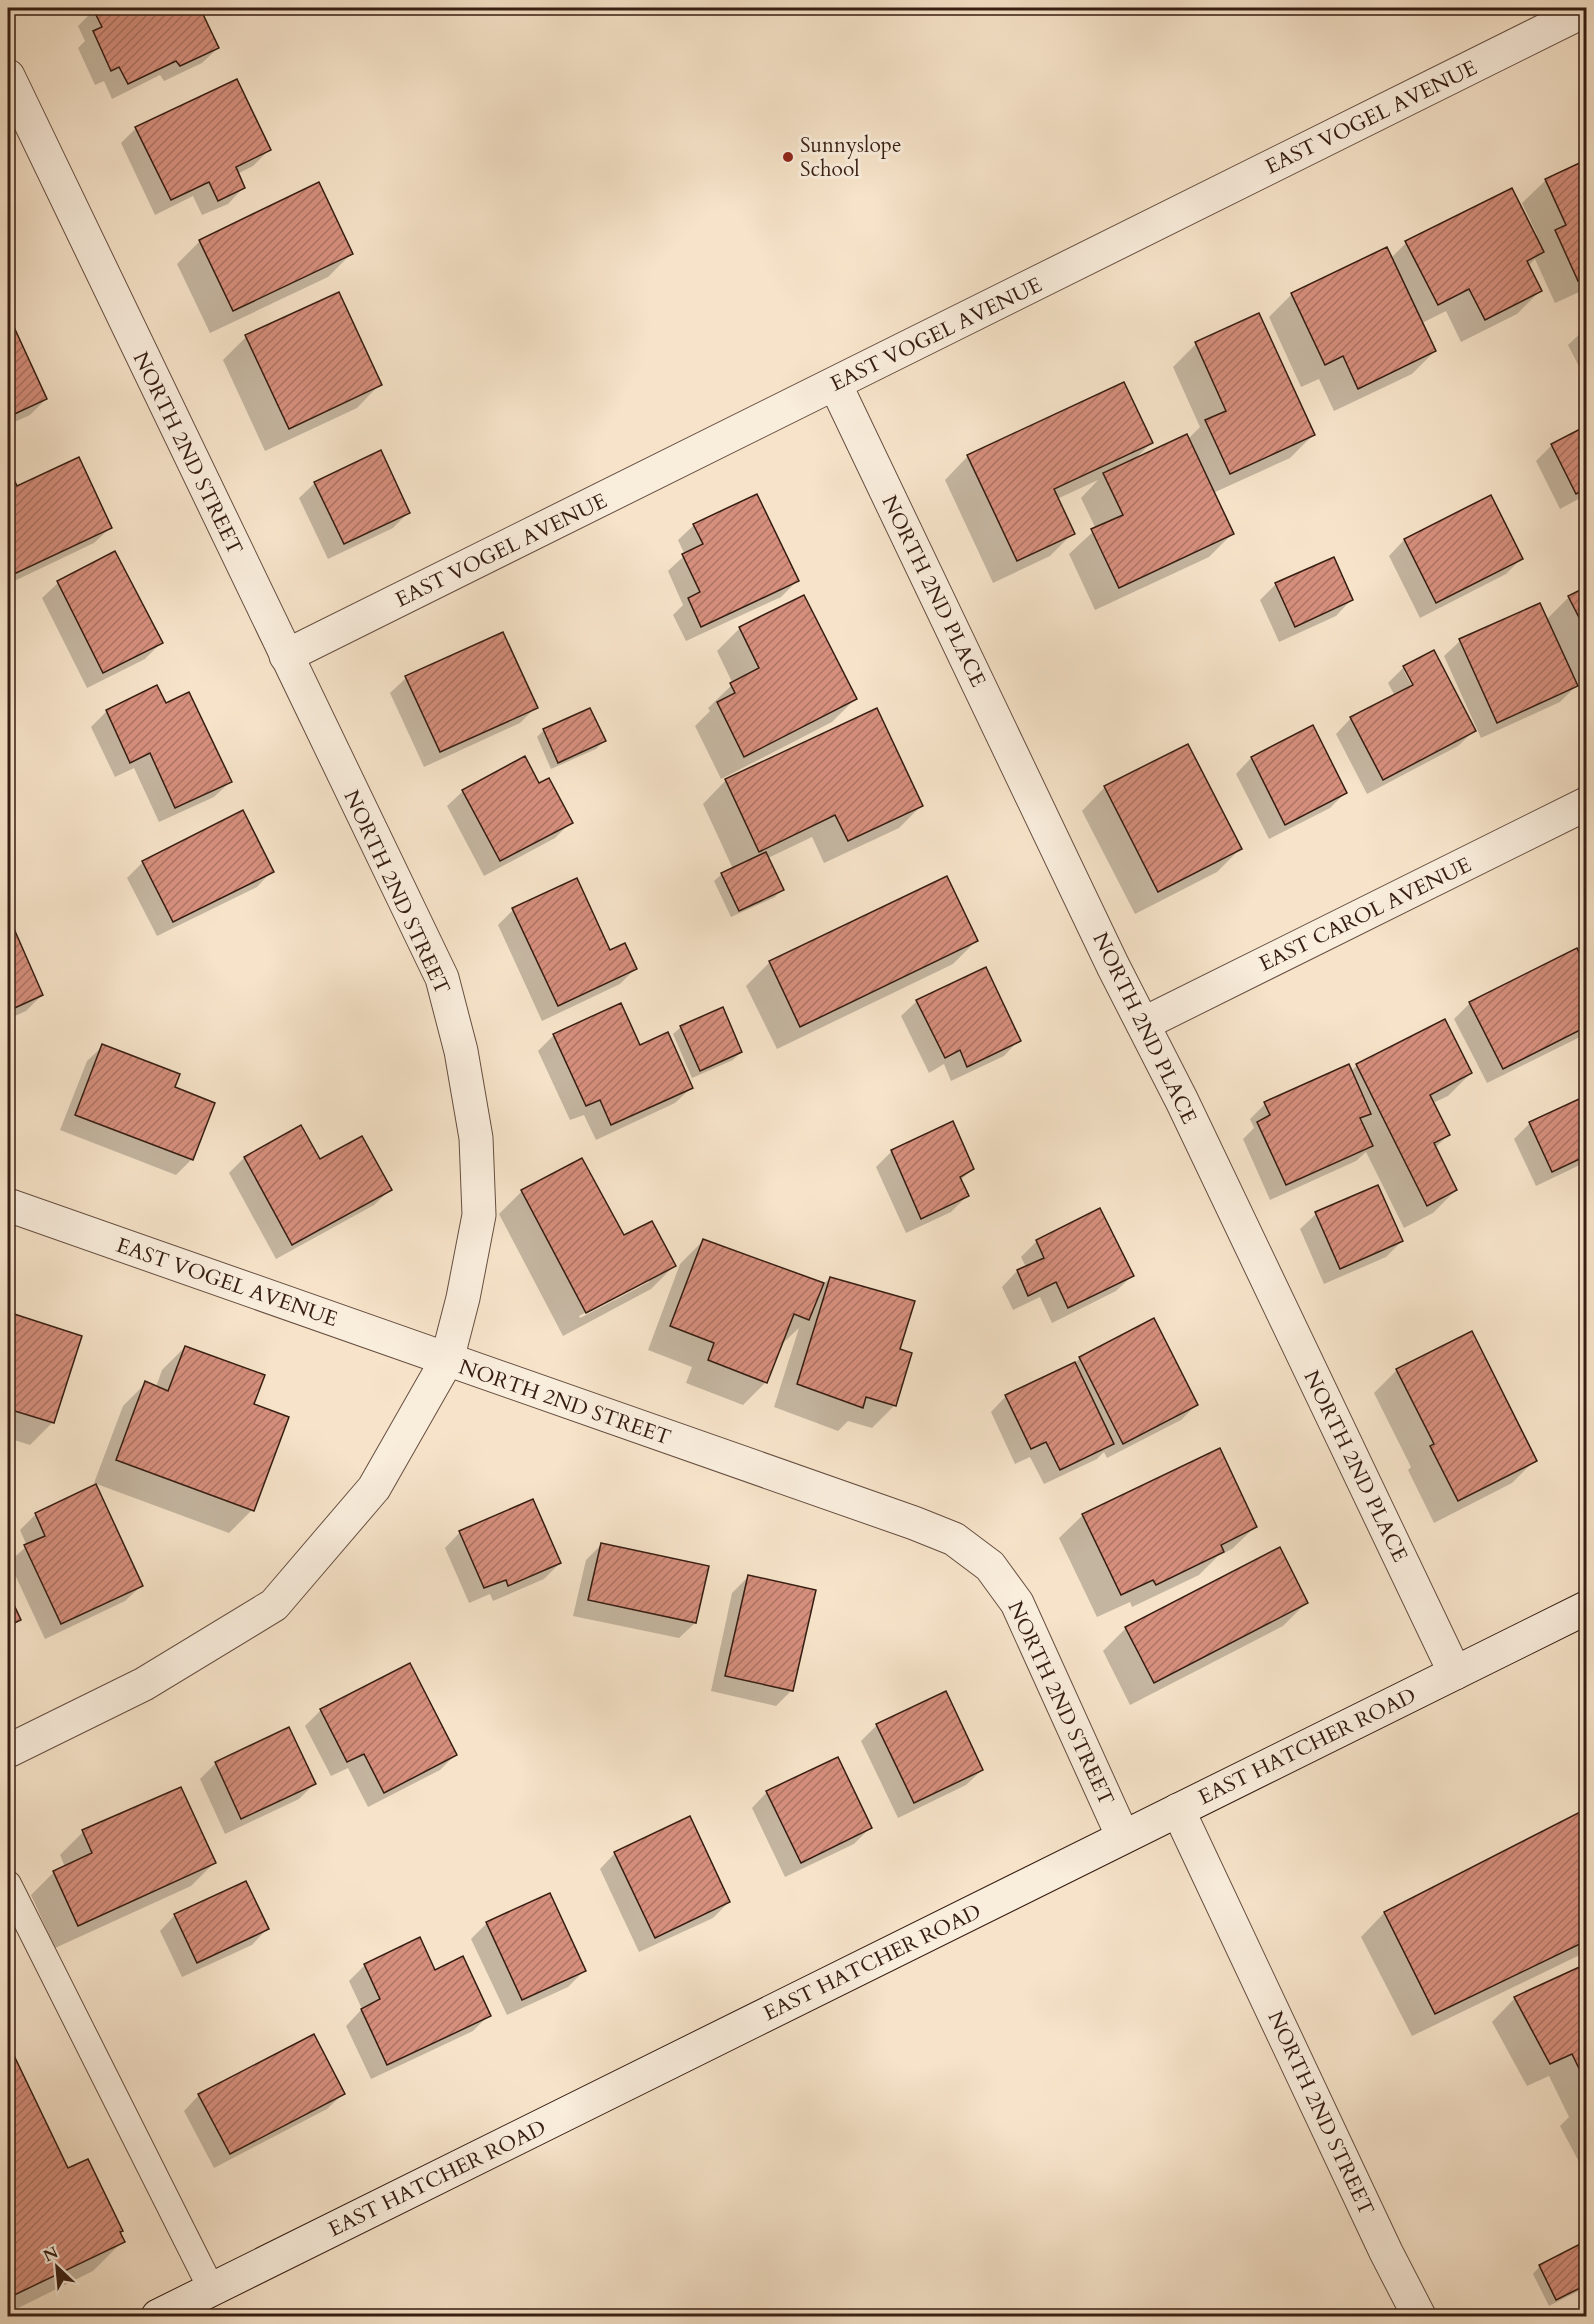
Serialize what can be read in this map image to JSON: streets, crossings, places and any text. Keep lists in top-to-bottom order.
{
  "streets": {
    "street": [
      "EAST VOGEL AVENUE",
      "NORTH 2ND STREET",
      "NORTH 2ND PLACE",
      "EAST CAROL AVENUE",
      "EAST HATCHER ROAD"
    ]
  },
  "crossings": [
    ["EAST VOGEL AVENUE", "NORTH 2ND STREET"],
    ["EAST VOGEL AVENUE", "NORTH 2ND PLACE"],
    ["NORTH 2ND STREET", "EAST HATCHER ROAD"],
    ["NORTH 2ND PLACE", "EAST CAROL AVENUE"],
    ["NORTH 2ND PLACE", "EAST HATCHER ROAD"]
  ],
  "places": ["Sunnyslope School"],
  "north": "top left"
}
